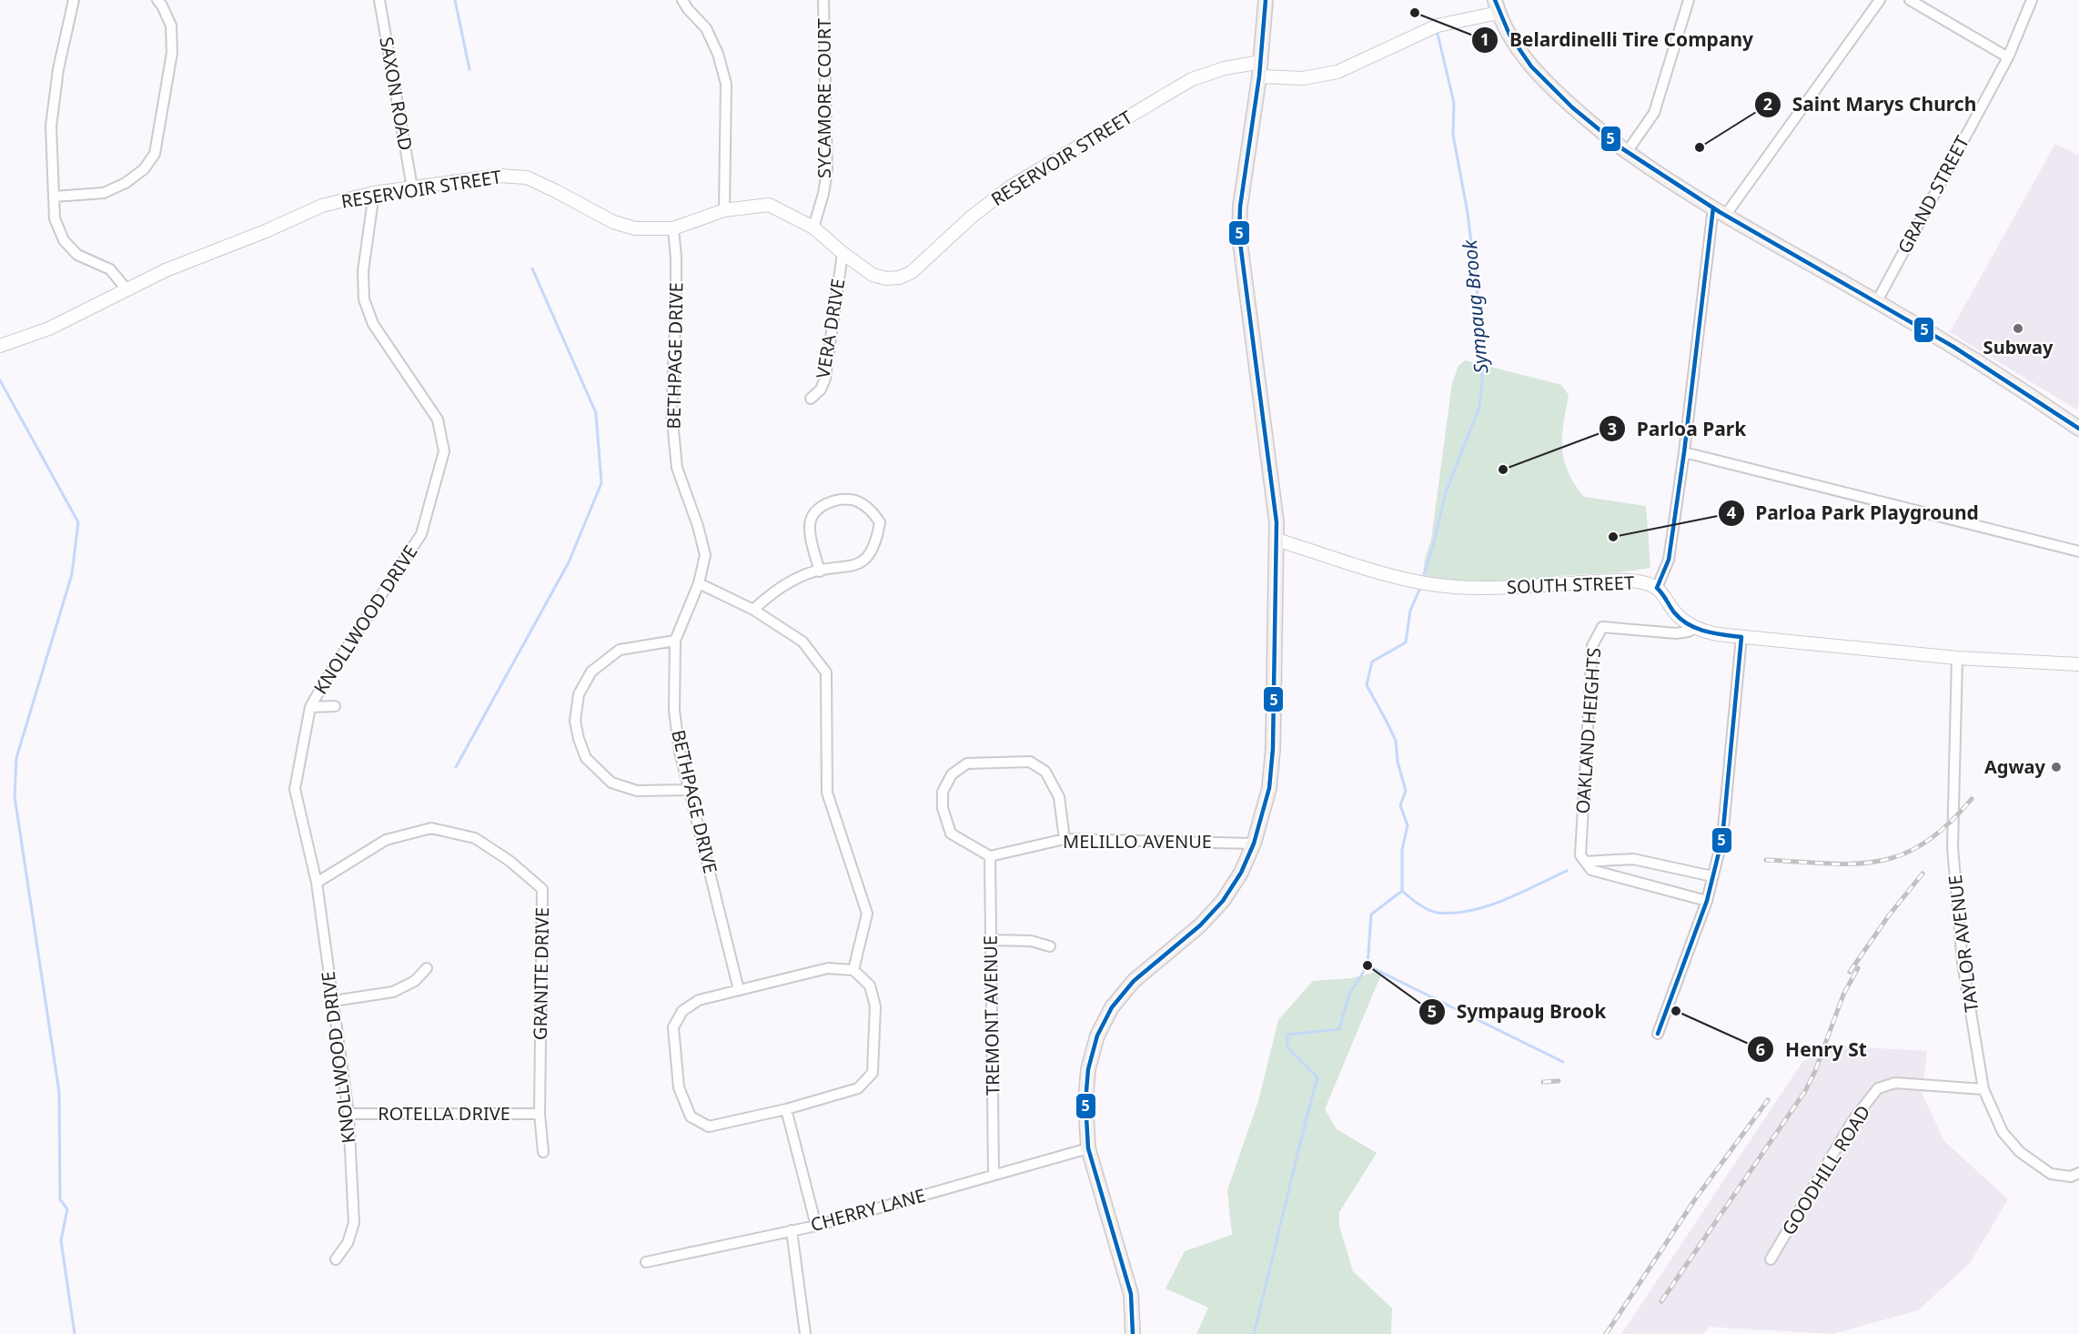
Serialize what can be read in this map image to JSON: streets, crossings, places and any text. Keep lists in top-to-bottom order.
{
  "streets": {
    "street": [
      "SAXON ROAD",
      "SYCAMORE COURT",
      "RESERVOIR STREET",
      "GRAND STREET",
      "VERA DRIVE",
      "BETHPAGE DRIVE",
      "SOUTH STREET",
      "KNOLLWOOD DRIVE",
      "OAKLAND HEIGHTS",
      "MELILLO AVENUE",
      "TAYLOR AVENUE",
      "GRANITE DRIVE",
      "TREMONT AVENUE",
      "ROTELLA DRIVE",
      "GOODHILL ROAD",
      "CHERRY LANE"
    ]
  },
  "crossings": [
    ["SAXON ROAD", "RESERVOIR STREET"],
    ["SYCAMORE COURT", "RESERVOIR STREET"],
    ["RESERVOIR STREET", "VERA DRIVE"],
    ["RESERVOIR STREET", "BETHPAGE DRIVE"],
    ["RESERVOIR STREET", "KNOLLWOOD DRIVE"],
    ["SOUTH STREET", "OAKLAND HEIGHTS"],
    ["SOUTH STREET", "TAYLOR AVENUE"],
    ["KNOLLWOOD DRIVE", "GRANITE DRIVE"],
    ["KNOLLWOOD DRIVE", "ROTELLA DRIVE"],
    ["MELILLO AVENUE", "TREMONT AVENUE"],
    ["TAYLOR AVENUE", "GOODHILL ROAD"],
    ["GRANITE DRIVE", "ROTELLA DRIVE"],
    ["TREMONT AVENUE", "CHERRY LANE"]
  ],
  "water": ["Sympaug Brook"],
  "places": [
    "Belardinelli Tire Company",
    "Saint Marys Church",
    "Subway",
    "Parloa Park",
    "Parloa Park Playground",
    "Agway",
    "Sympaug Brook",
    "Henry St"
  ],
  "lines": ["transit line 5"]
}
